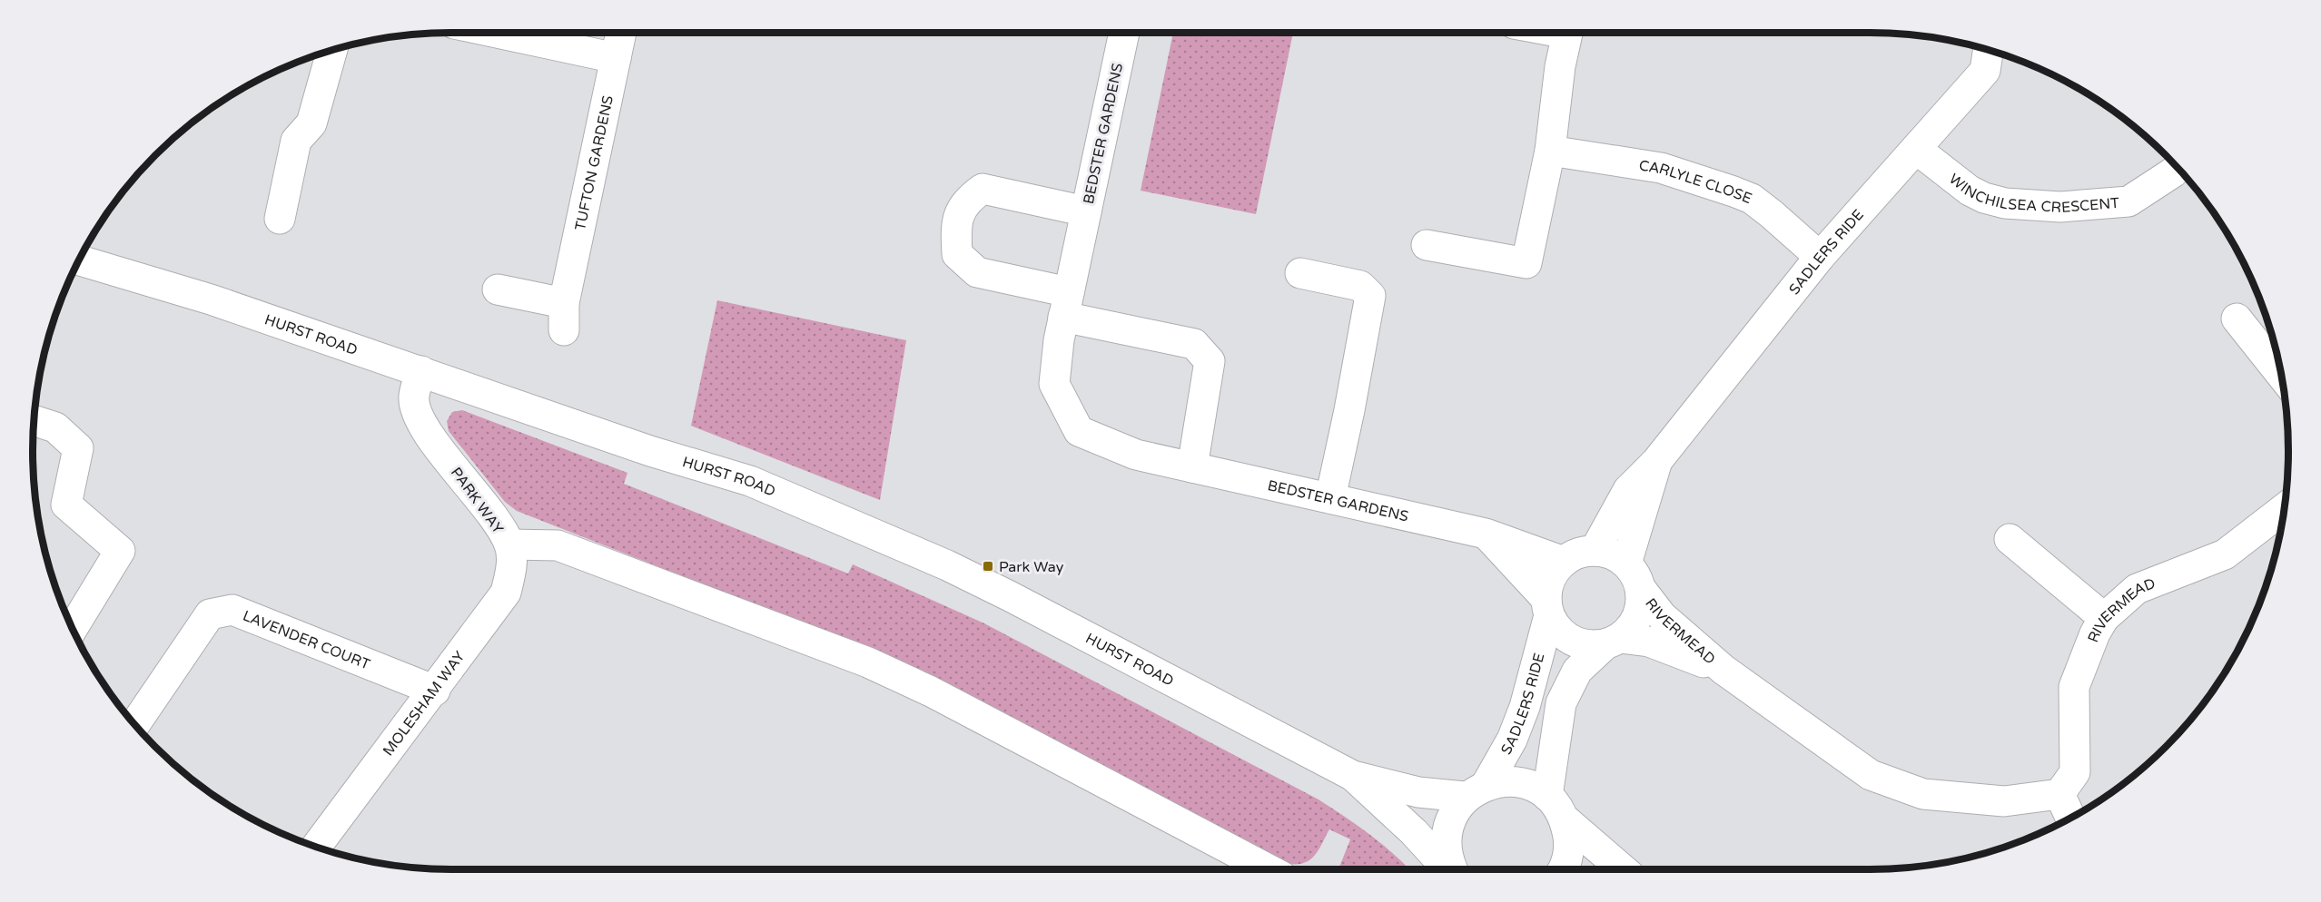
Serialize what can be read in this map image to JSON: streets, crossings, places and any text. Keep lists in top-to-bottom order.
{
  "streets": {
    "street": [
      "BEDSTER GARDENS",
      "TUFTON GARDENS",
      "CARLYLE CLOSE",
      "WINCHILSEA CRESCENT",
      "SADLERS RIDE",
      "HURST ROAD",
      "PARK WAY",
      "RIVERMEAD",
      "LAVENDER COURT",
      "MOLESHAM WAY"
    ]
  },
  "crossings": [
    ["BEDSTER GARDENS", "SADLERS RIDE"],
    ["BEDSTER GARDENS", "RIVERMEAD"],
    ["CARLYLE CLOSE", "SADLERS RIDE"],
    ["WINCHILSEA CRESCENT", "SADLERS RIDE"],
    ["SADLERS RIDE", "HURST ROAD"],
    ["SADLERS RIDE", "RIVERMEAD"],
    ["HURST ROAD", "PARK WAY"],
    ["PARK WAY", "MOLESHAM WAY"],
    ["LAVENDER COURT", "MOLESHAM WAY"]
  ],
  "places": {
    "transit": ["Park Way"]
  }
}
